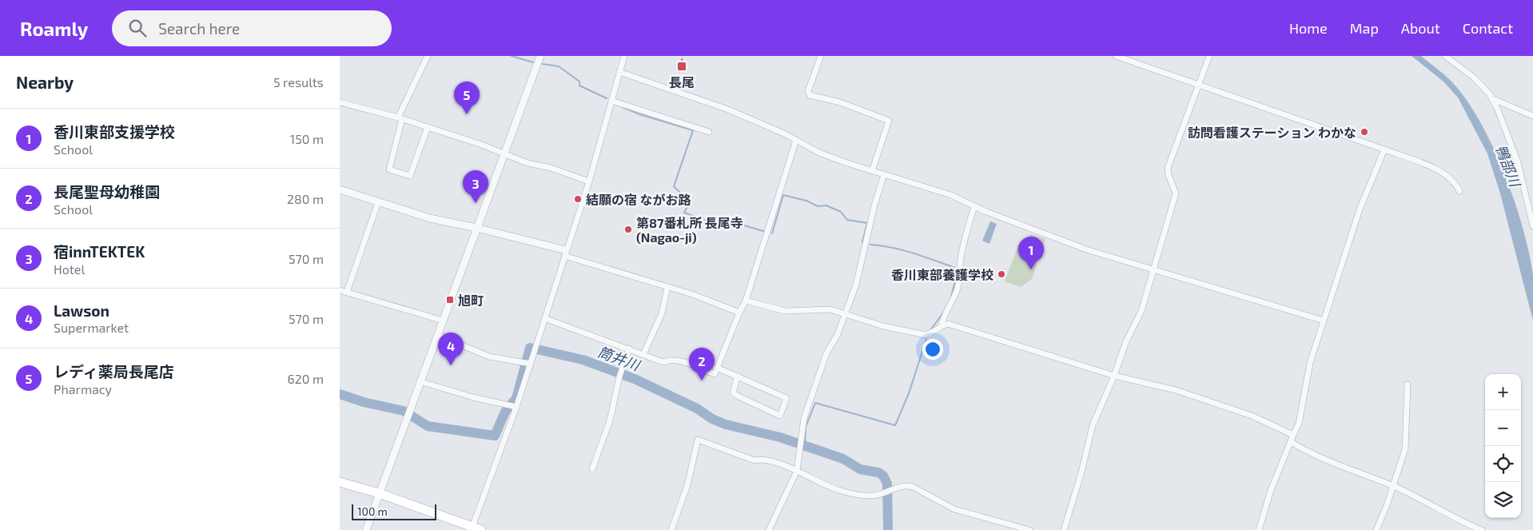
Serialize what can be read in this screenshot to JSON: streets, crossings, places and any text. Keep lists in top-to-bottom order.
{
  "water": ["鴨部川", "筒井川"],
  "places": {
    "transit": ["長尾", "旭町"],
    "other": [
      "訪問看護ステーション わかな",
      "結願の宿 ながお路",
      "第87番札所 長尾寺 (Nagao-ji)",
      "香川東部養護学校"
    ]
  },
  "scale_bar": "100 m",
  "page": {
    "header": "Roamly",
    "search": "Search here",
    "nav": [
      "Home",
      "Map",
      "About",
      "Contact"
    ],
    "heading": ["Nearby", "5 results"],
    "pins": [
      "5",
      "3",
      "1",
      "4",
      "2"
    ],
    "list": [
      {
        "mark": "1",
        "name": "香川東部支援学校",
        "note": "School",
        "value": "150 m"
      },
      {
        "mark": "2",
        "name": "長尾聖母幼稚園",
        "note": "School",
        "value": "280 m"
      },
      {
        "mark": "3",
        "name": "宿innTEKTEK",
        "note": "Hotel",
        "value": "570 m"
      },
      {
        "mark": "4",
        "name": "Lawson",
        "note": "Supermarket",
        "value": "570 m"
      },
      {
        "mark": "5",
        "name": "レディ薬局長尾店",
        "note": "Pharmacy",
        "value": "620 m"
      }
    ],
    "map_buttons": ["+", "−"],
    "scale": "100 m"
  }
}
